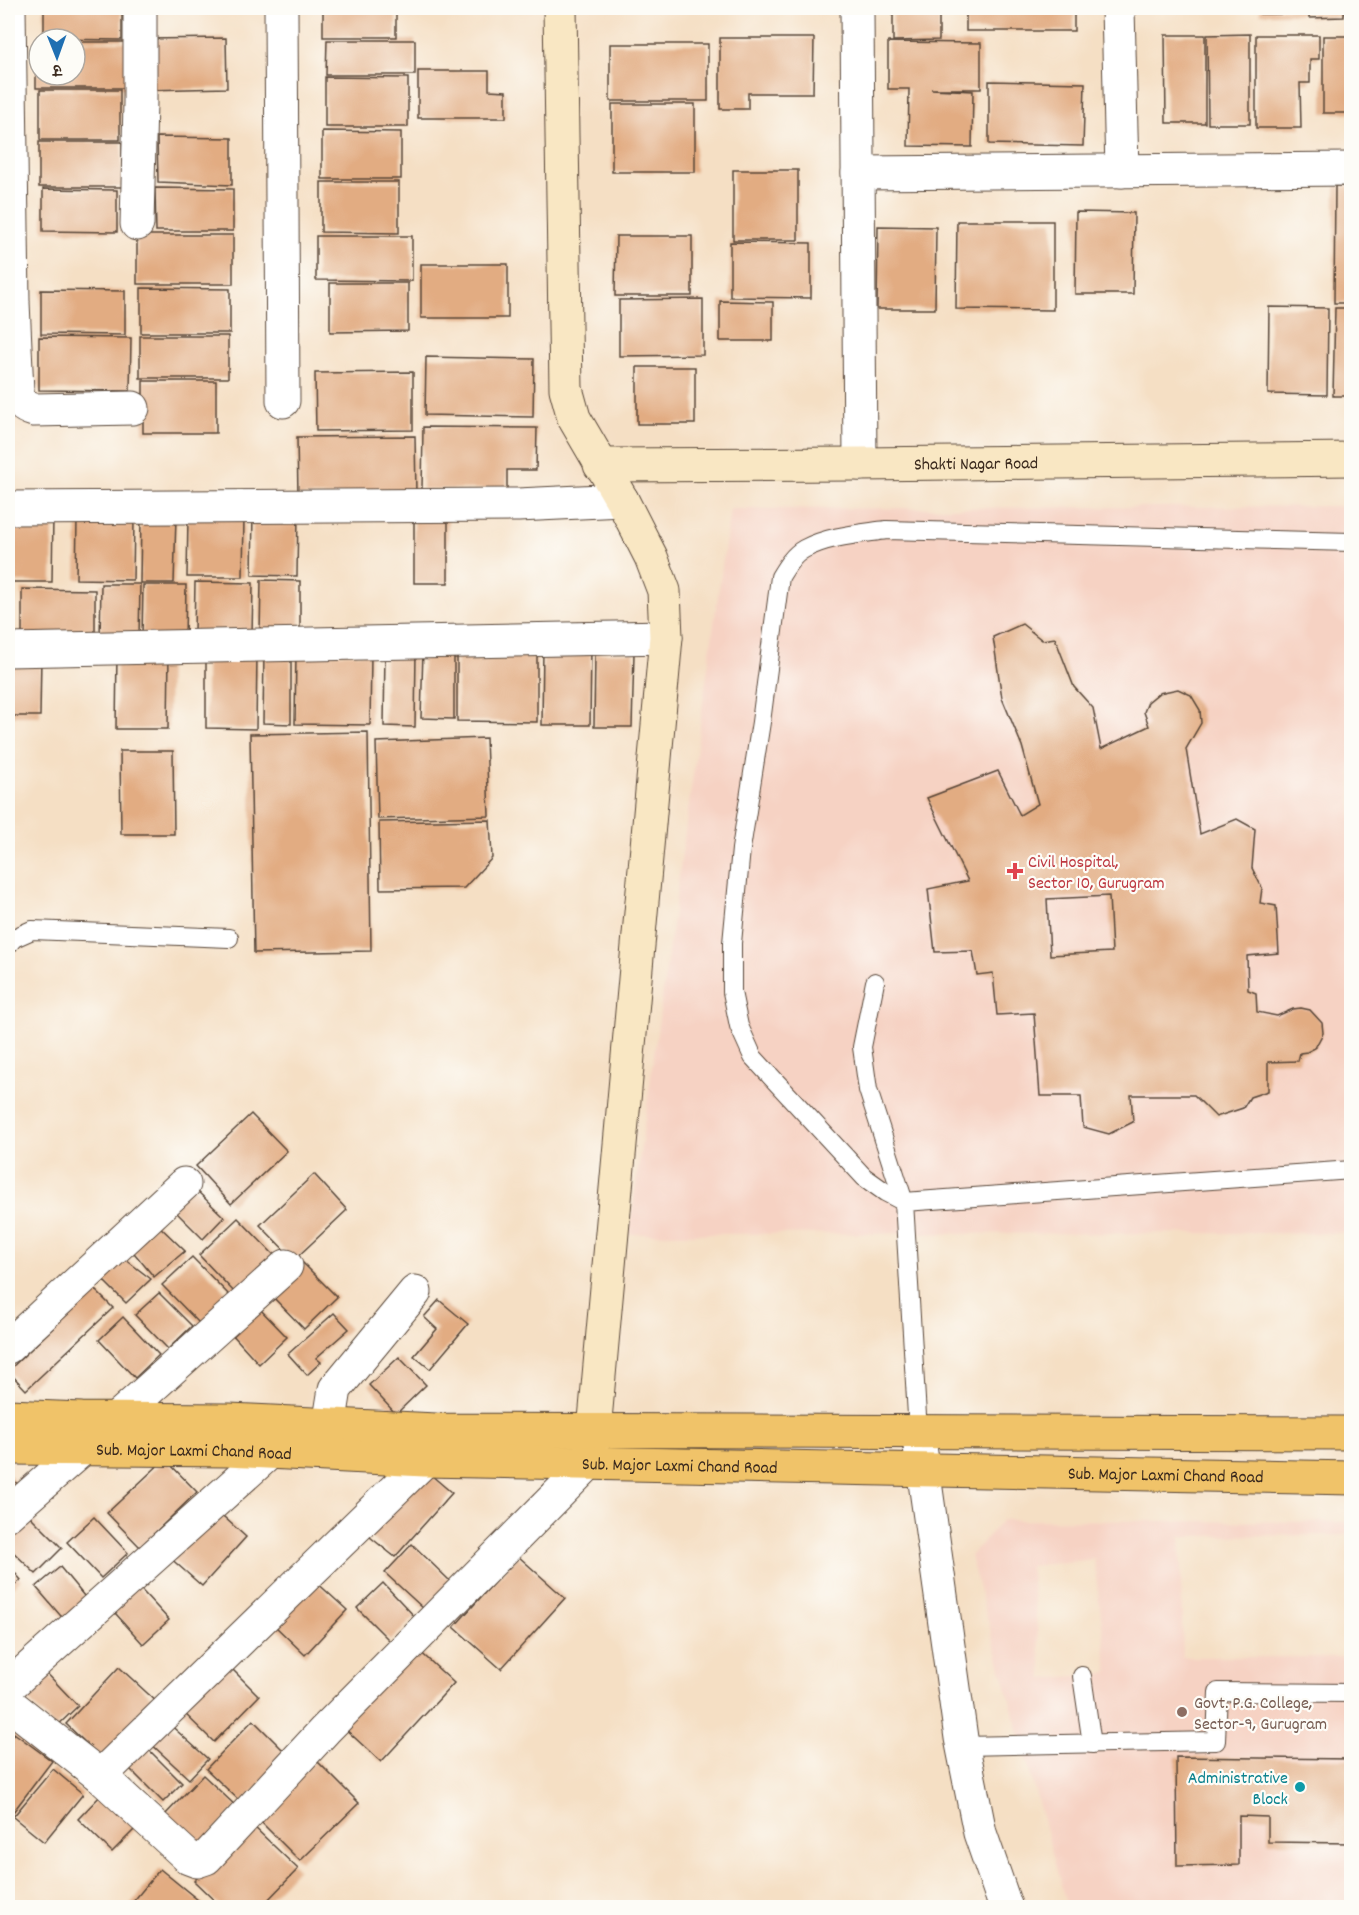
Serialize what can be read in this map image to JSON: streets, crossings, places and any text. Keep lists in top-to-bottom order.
{
  "streets": {
    "main road": ["Sub. Major Laxmi Chand Road"],
    "street": ["Shakti Nagar Road"]
  },
  "places": {
    "health": ["Civil Hospital, Sector 10, Gurugram"],
    "other": ["Govt. P.G. College, Sector-9, Gurugram", "Administrative Block"]
  },
  "north": "bottom"
}
